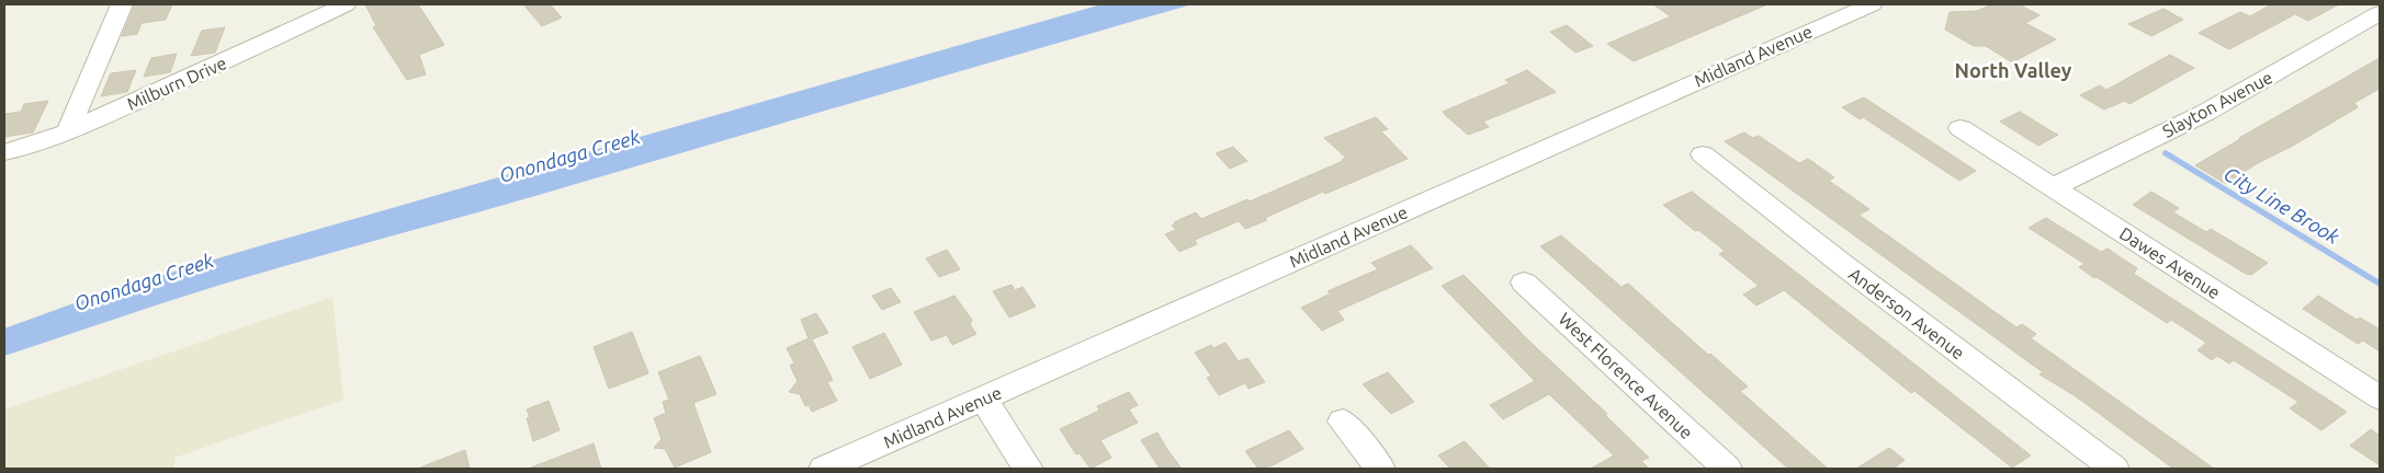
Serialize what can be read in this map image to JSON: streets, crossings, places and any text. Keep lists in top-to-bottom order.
{
  "streets": {
    "street": [
      "Midland Avenue",
      "Milburn Drive",
      "Slayton Avenue",
      "Dawes Avenue",
      "Anderson Avenue",
      "West Florence Avenue"
    ]
  },
  "crossings": [
    ["Slayton Avenue", "Dawes Avenue"]
  ],
  "districts": ["North Valley"],
  "water": ["Onondaga Creek", "City Line Brook"]
}
